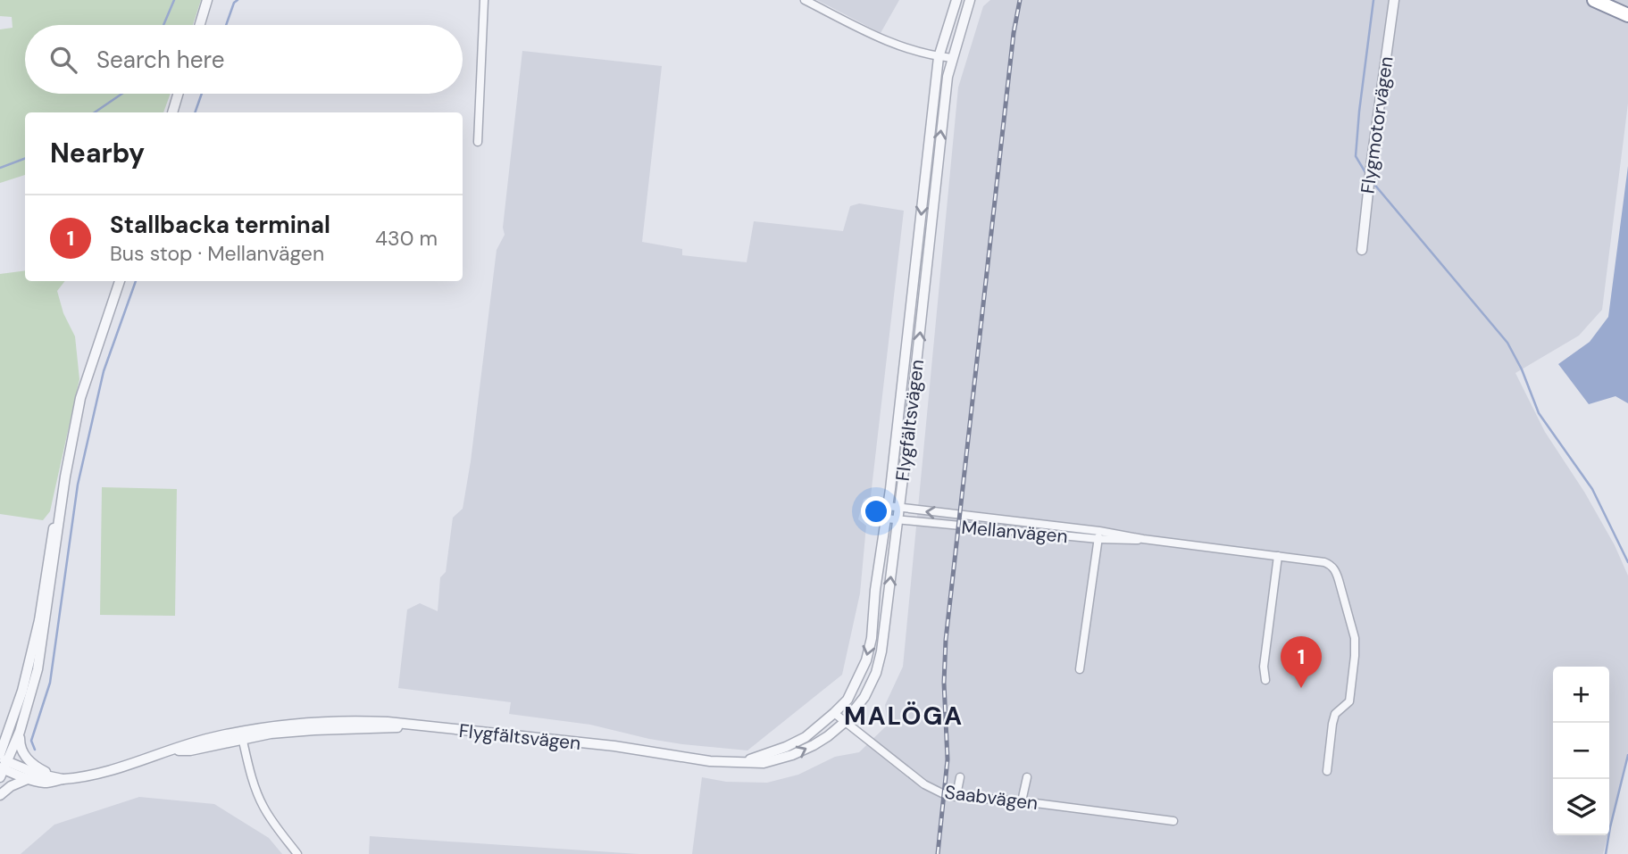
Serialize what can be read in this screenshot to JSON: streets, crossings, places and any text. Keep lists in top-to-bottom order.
{
  "streets": {
    "street": [
      "Flygmotorvägen",
      "Flygfältsvägen",
      "Mellanvägen",
      "Saabvägen"
    ]
  },
  "crossings": [
    ["Flygfältsvägen", "Mellanvägen"],
    ["Flygfältsvägen", "Saabvägen"]
  ],
  "districts": ["MALÖGA"],
  "page": {
    "search": "Search here",
    "heading": "Nearby",
    "list": [
      {
        "mark": "1",
        "name": "Stallbacka terminal",
        "note": "Bus stop · Mellanvägen",
        "value": "430 m"
      }
    ],
    "pins": "1",
    "map_buttons": ["+", "−"]
  }
}
